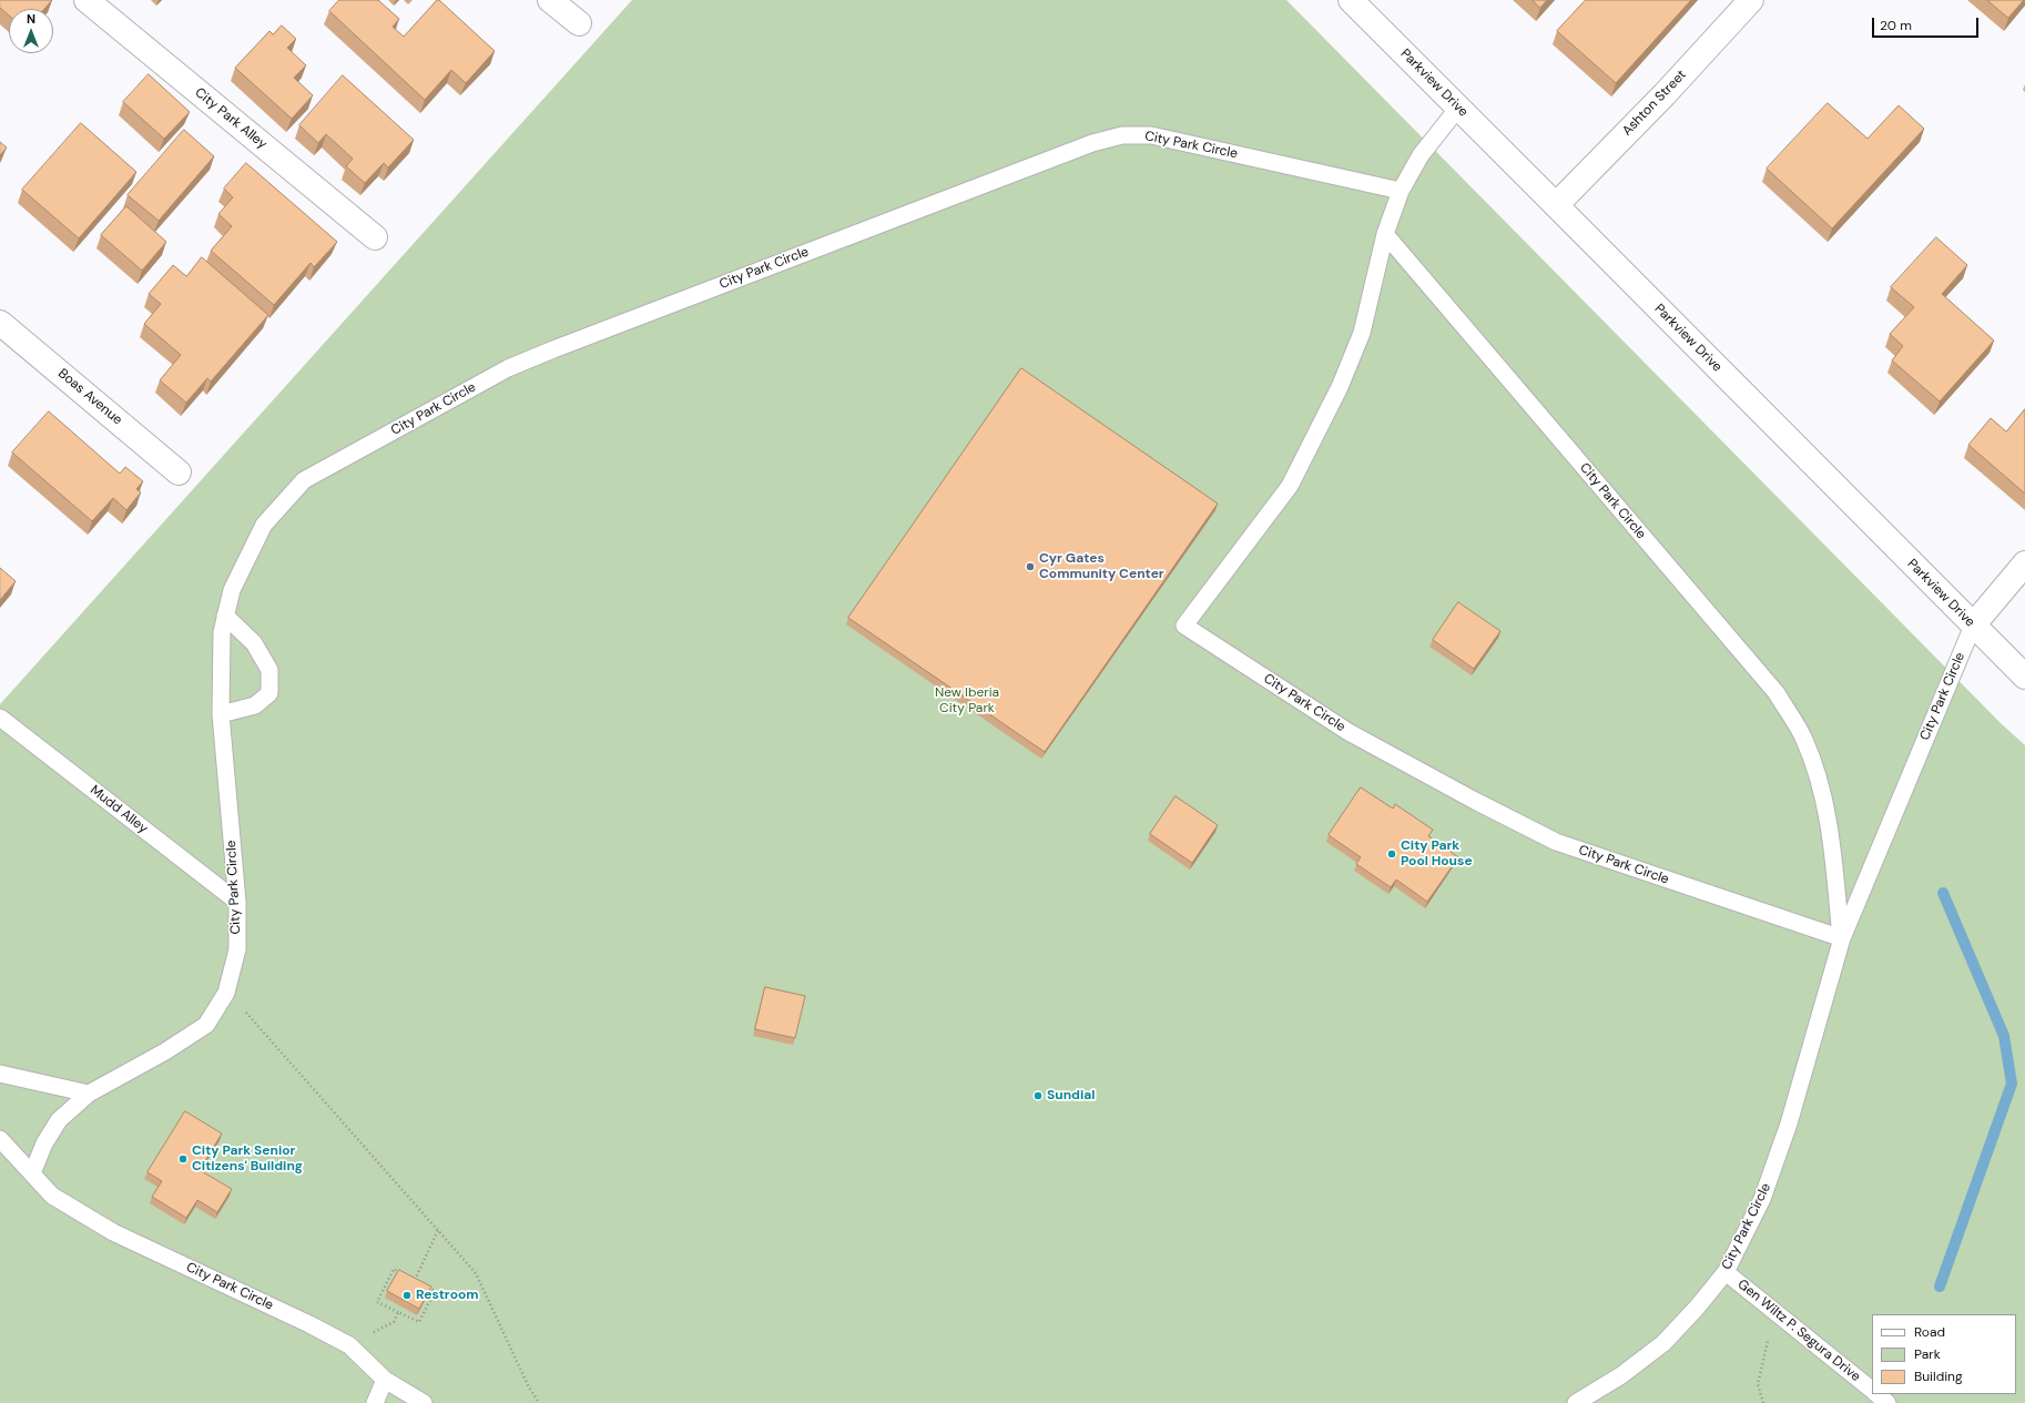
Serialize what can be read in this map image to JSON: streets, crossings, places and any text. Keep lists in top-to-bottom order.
{
  "streets": {
    "street": [
      "Parkview Drive",
      "Ashton Street",
      "City Park Alley",
      "Boas Avenue"
    ],
    "lane": ["City Park Circle", "Mudd Alley", "Gen Wiltz P. Segura Drive"]
  },
  "crossings": [
    ["Parkview Drive", "Ashton Street"],
    ["Parkview Drive", "City Park Circle"],
    ["City Park Circle", "Mudd Alley"],
    ["City Park Circle", "Gen Wiltz P. Segura Drive"]
  ],
  "parks": ["New Iberia City Park"],
  "places": [
    "Cyr Gates Community Center",
    "City Park Pool House",
    "Sundial",
    "City Park Senior Citizens' Building",
    "Restroom"
  ],
  "legend": ["Road", "Park", "Building"],
  "scale_bar": "20 m",
  "north": "top"
}
